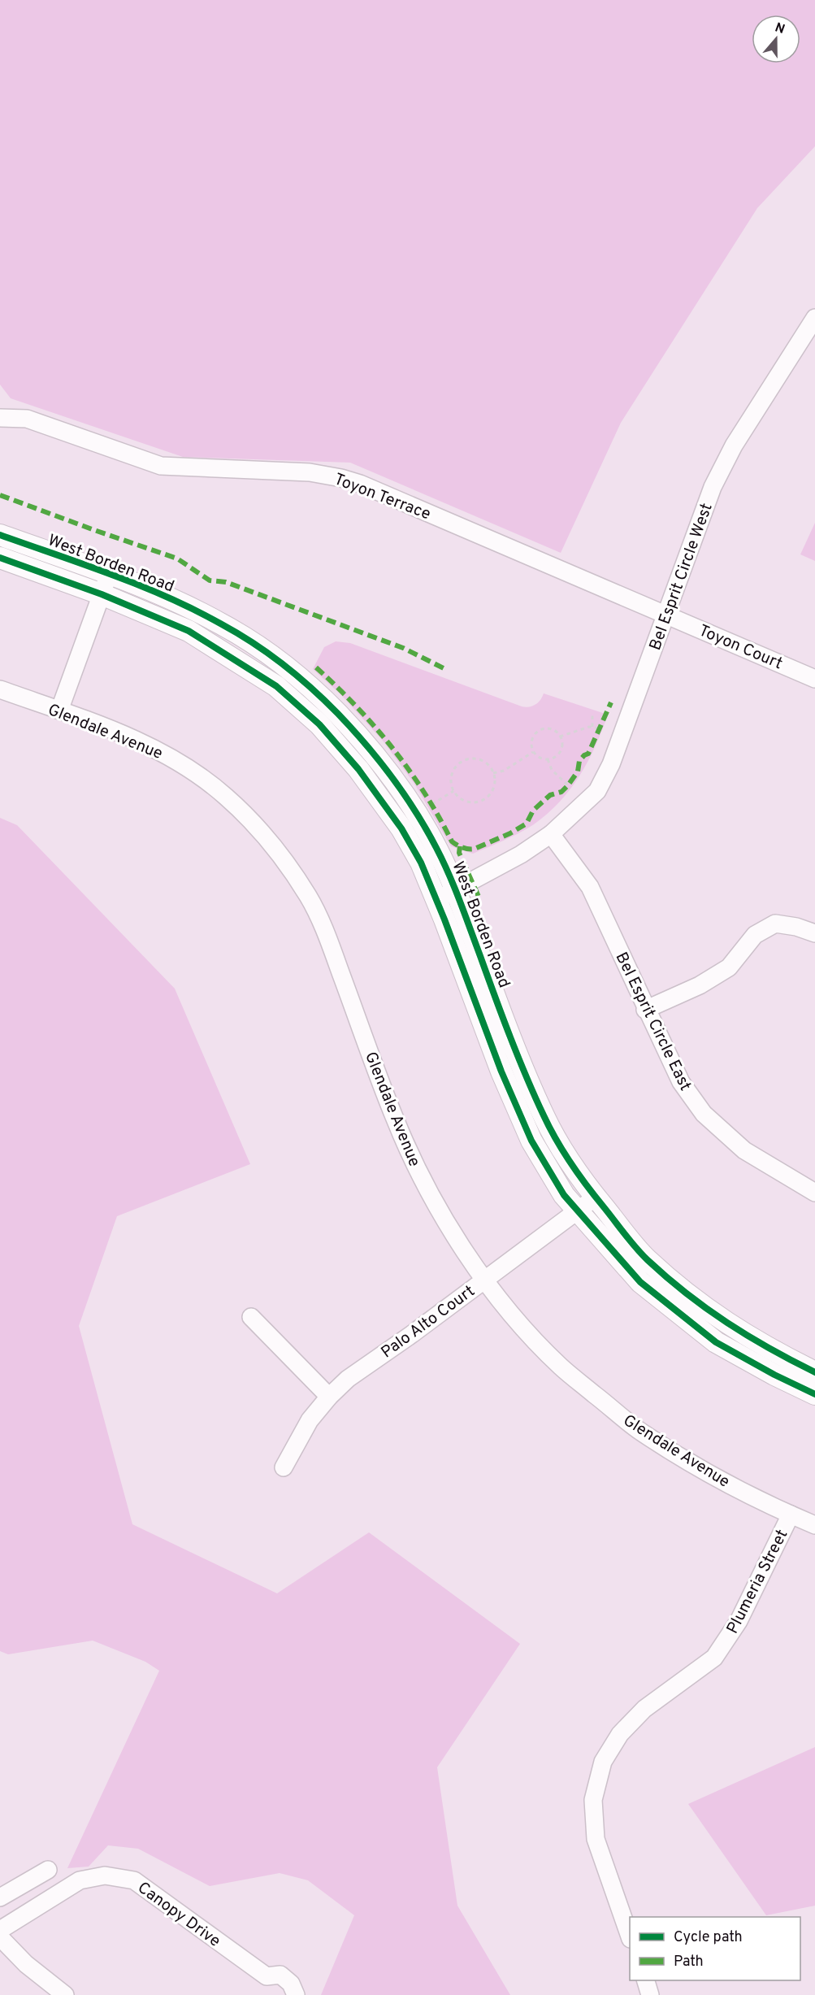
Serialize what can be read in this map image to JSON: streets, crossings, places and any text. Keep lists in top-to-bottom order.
{
  "streets": {
    "main road": ["West Borden Road"],
    "street": [
      "Toyon Terrace",
      "Bel Esprit Circle West",
      "Toyon Court",
      "Glendale Avenue",
      "Bel Esprit Circle East",
      "Palo Alto Court",
      "Plumeria Street",
      "Canopy Drive"
    ]
  },
  "crossings": [
    ["Toyon Terrace", "Bel Esprit Circle West"],
    ["Toyon Terrace", "Toyon Court"],
    ["West Borden Road", "Bel Esprit Circle West"],
    ["West Borden Road", "Palo Alto Court"],
    ["Bel Esprit Circle West", "Toyon Court"],
    ["Bel Esprit Circle West", "Bel Esprit Circle East"],
    ["Glendale Avenue", "Palo Alto Court"],
    ["Glendale Avenue", "Plumeria Street"]
  ],
  "legend": ["Cycle path", "Path"],
  "north": "top"
}
